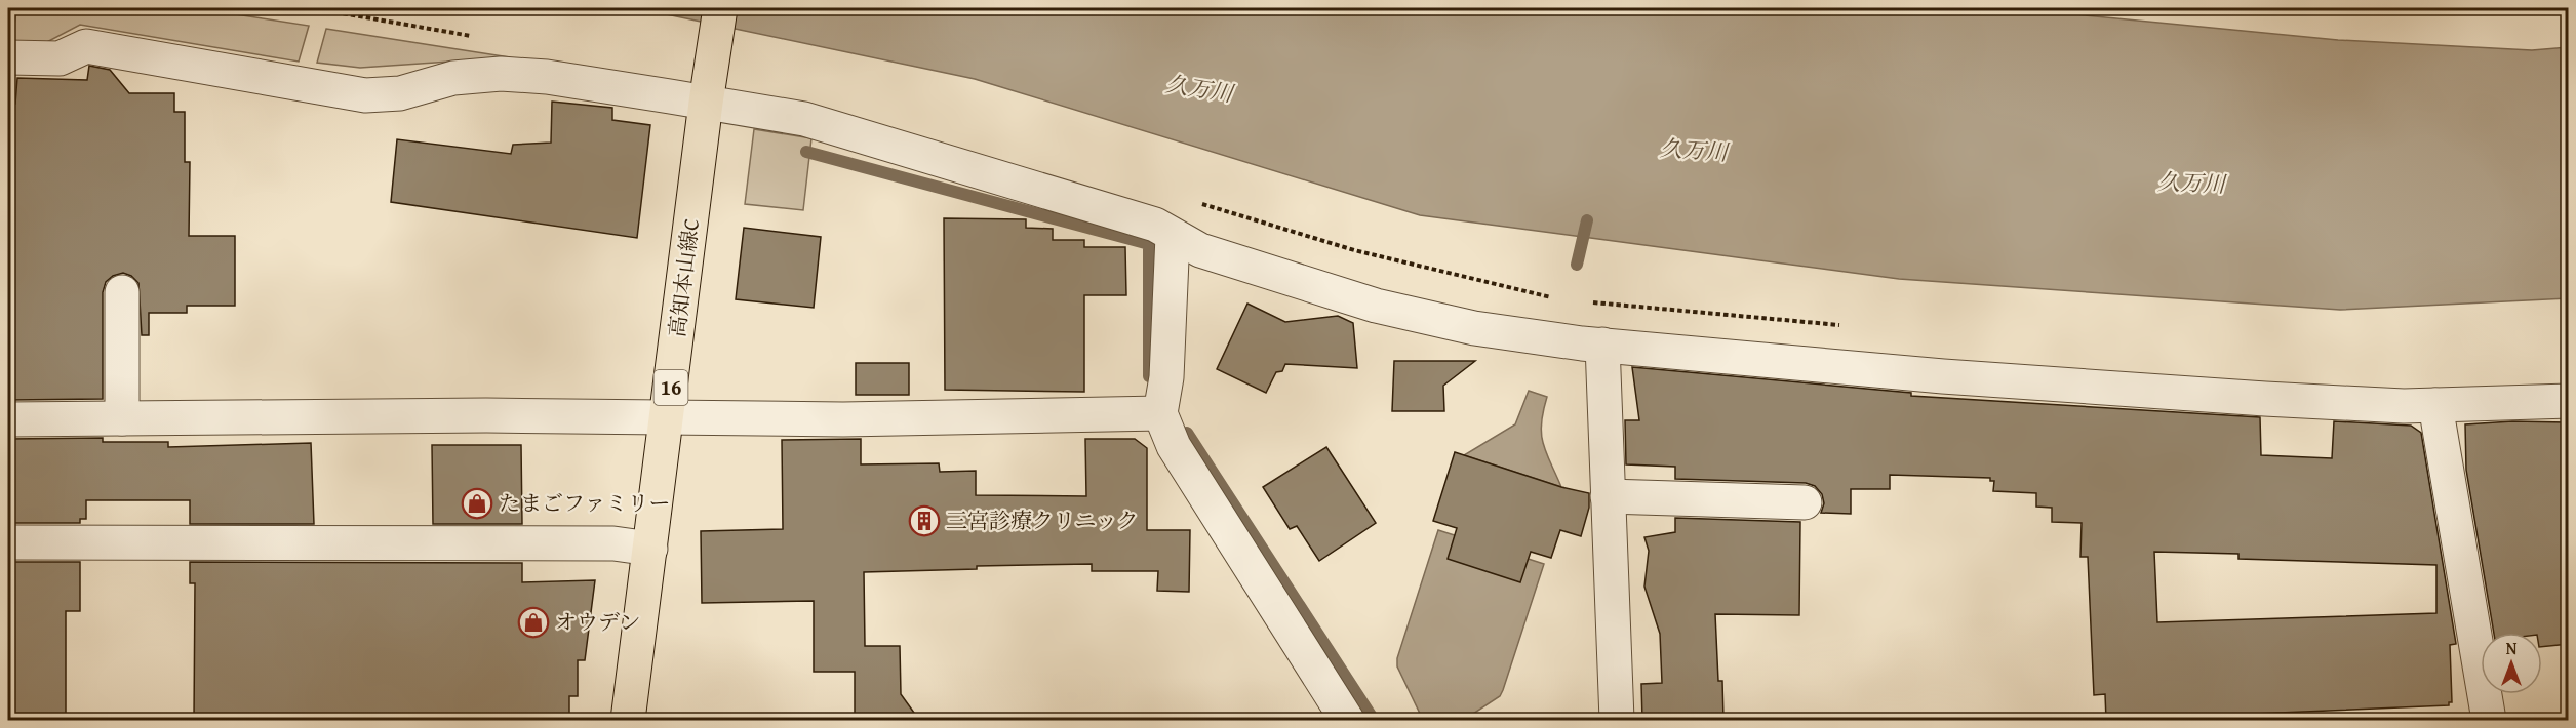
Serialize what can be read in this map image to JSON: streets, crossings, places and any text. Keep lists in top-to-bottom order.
{
  "streets": {
    "main road": ["高知本山線C", "16"]
  },
  "water": ["久万川"],
  "places": {
    "shop": ["たまごファミリー", "オウデン"],
    "building": ["三宮診療クリニック"]
  },
  "north": "top"
}
